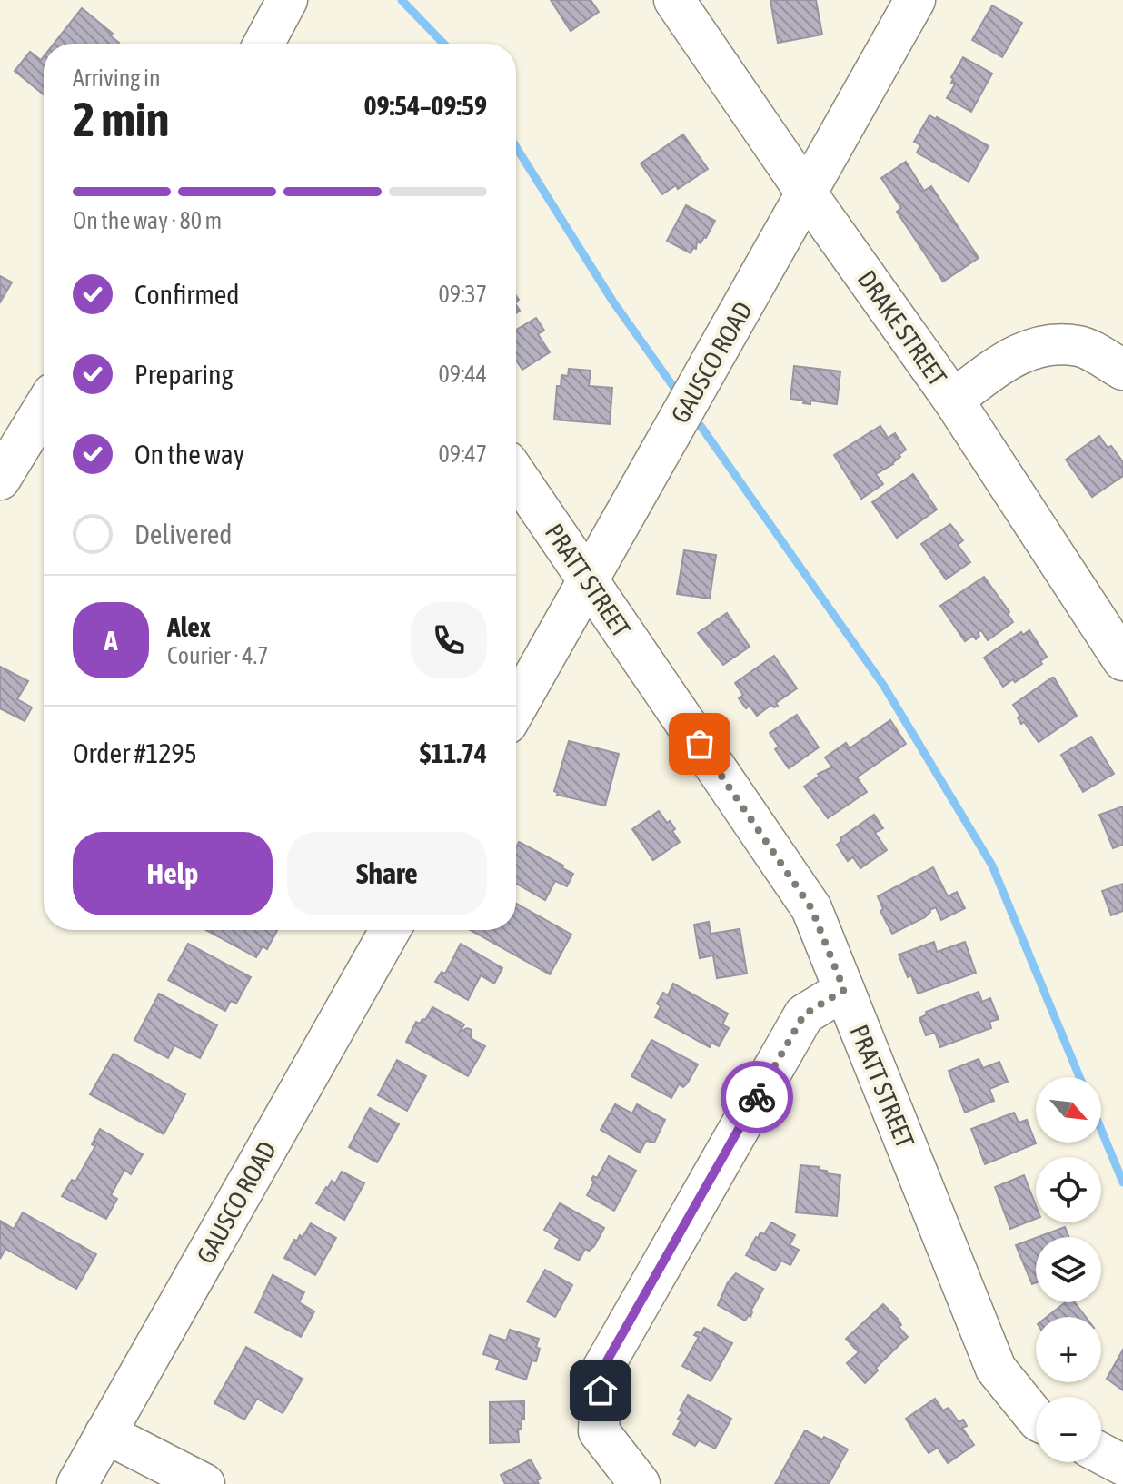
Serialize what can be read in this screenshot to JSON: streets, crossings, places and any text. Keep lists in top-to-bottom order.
{
  "streets": {
    "street": ["DRAKE STREET", "GAUSCO ROAD", "PRATT STREET"]
  },
  "crossings": [
    ["DRAKE STREET", "GAUSCO ROAD"],
    ["GAUSCO ROAD", "PRATT STREET"]
  ],
  "north": "bottom right",
  "page": {
    "heading": ["2 min", "Arriving in", "09:54–09:59"],
    "panel": [
      "Alex",
      "Courier · 4.7",
      "Order #1295",
      "$11.74"
    ],
    "bar": "On the way · 80 m",
    "list": [
      ["Confirmed", "09:37"],
      ["Preparing", "09:44"],
      ["On the way", "09:47"],
      "Delivered"
    ],
    "round": "A",
    "buttons": ["Help", "Share"],
    "map_buttons": ["+", "−"]
  }
}
